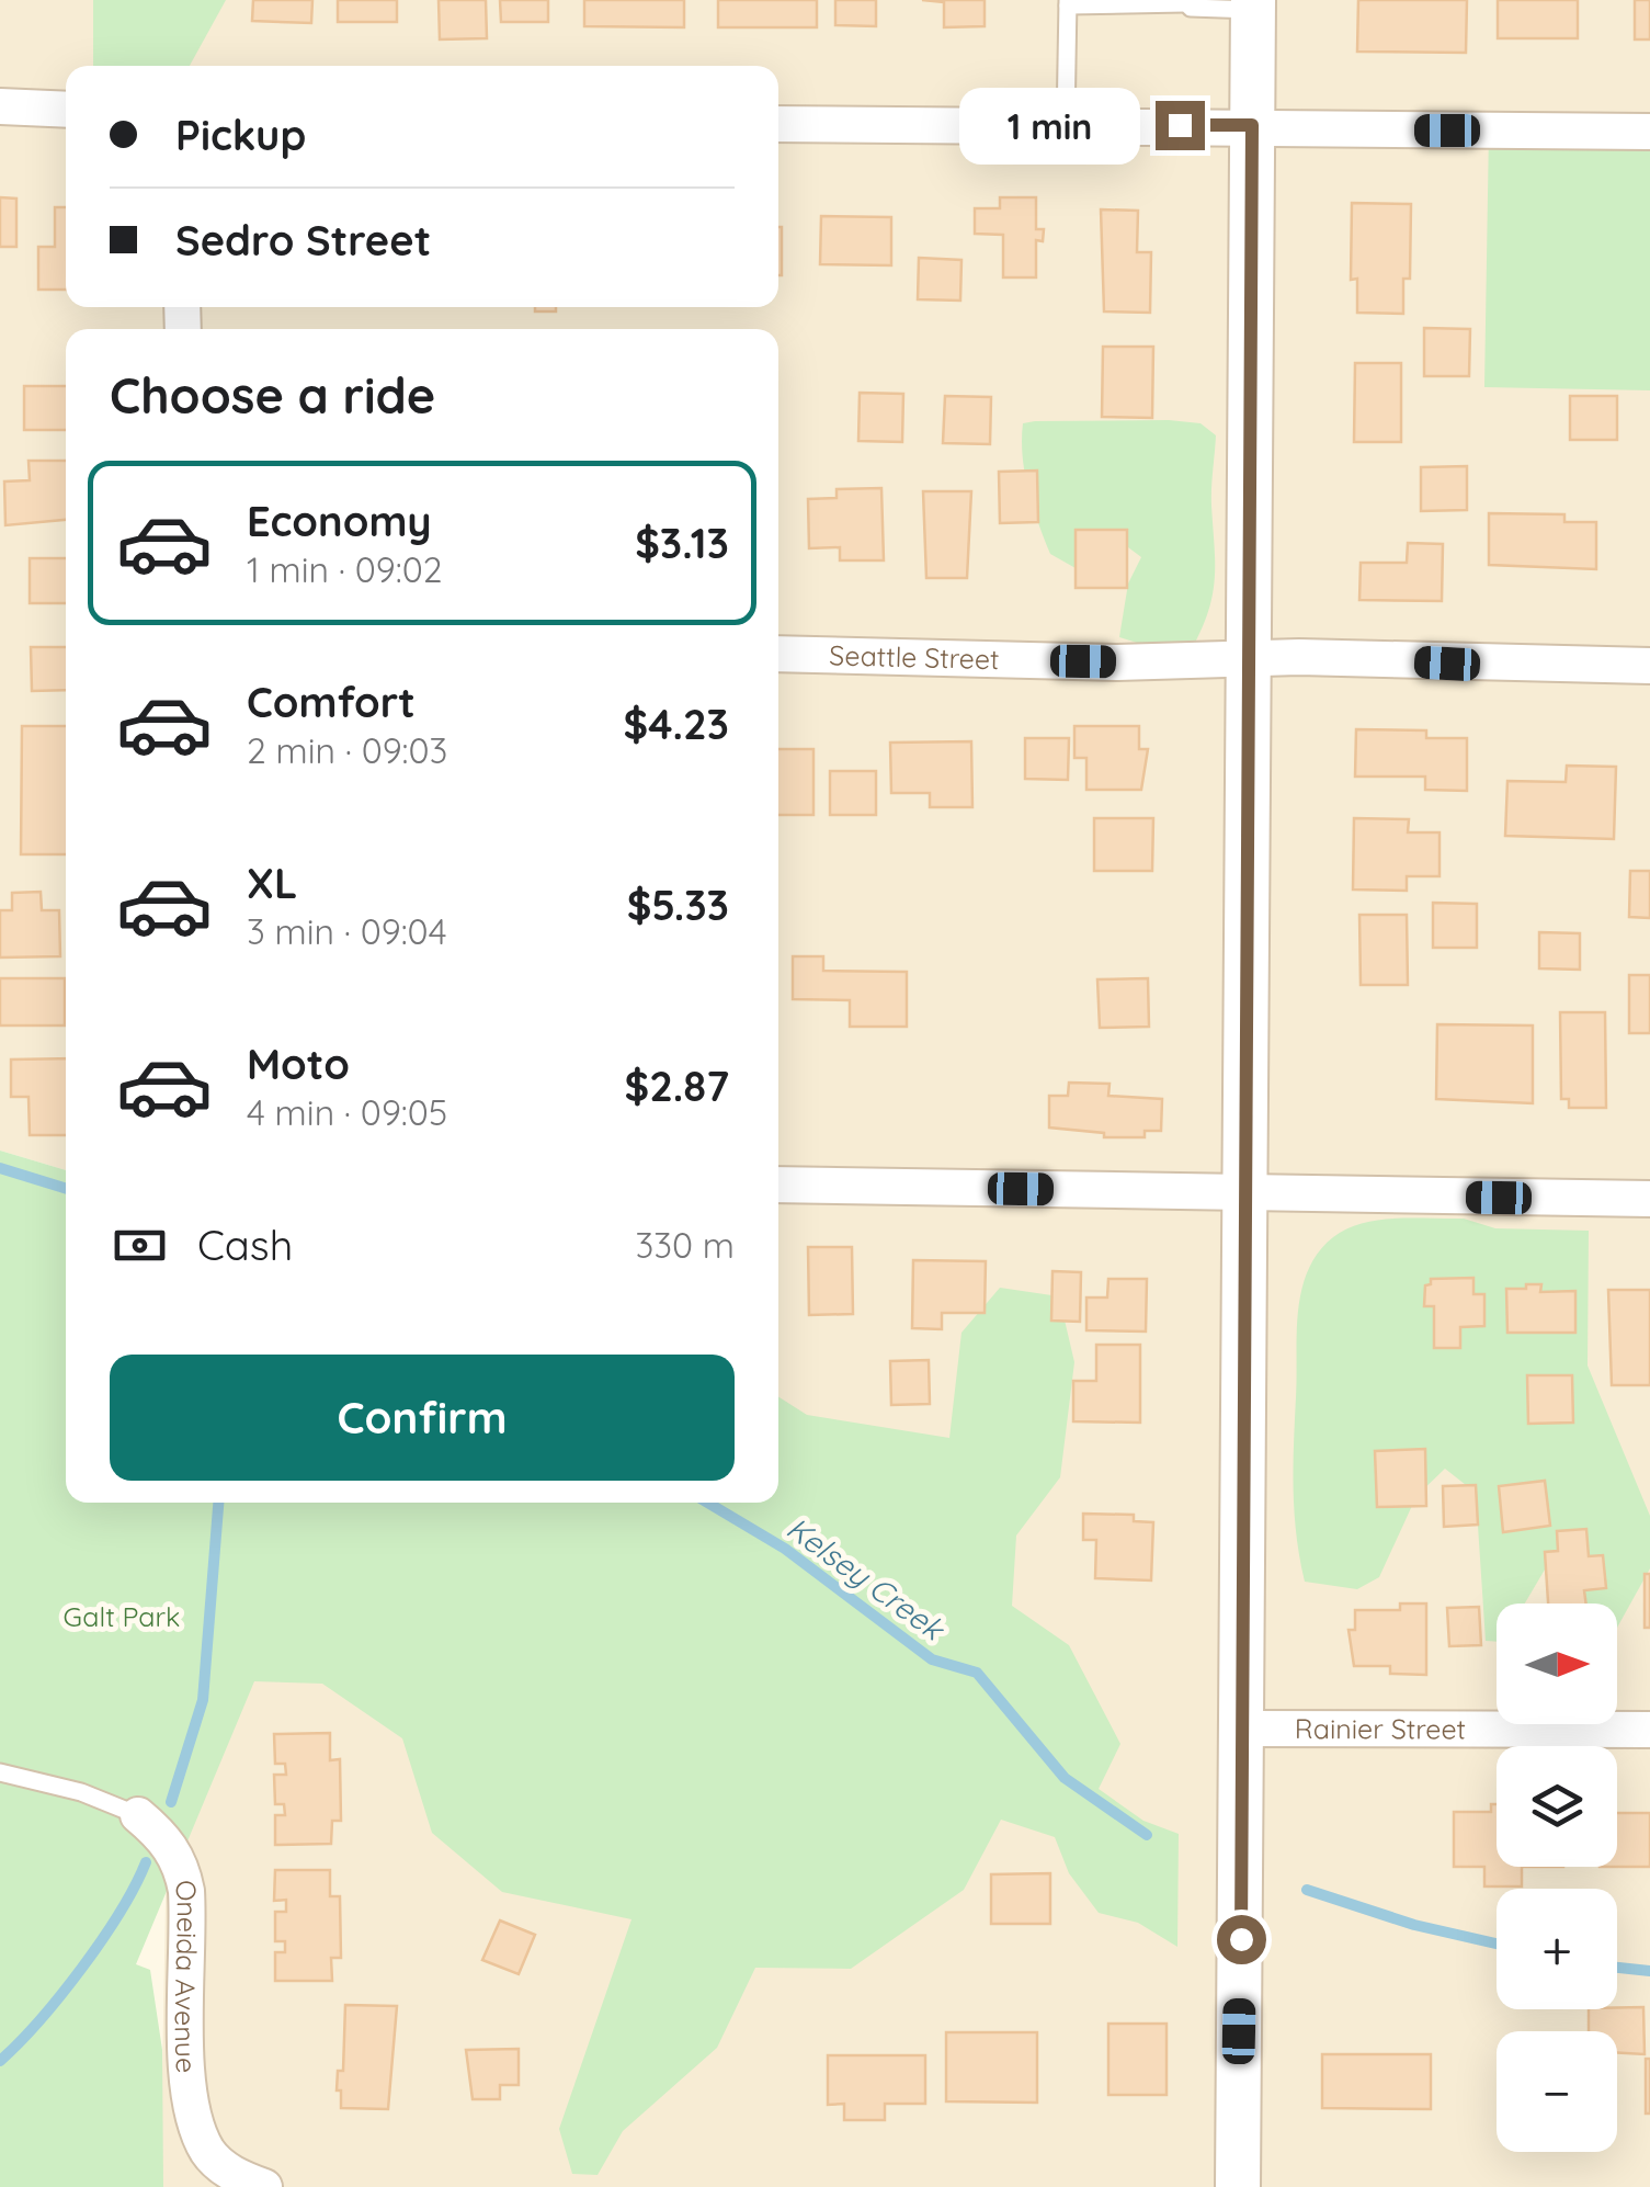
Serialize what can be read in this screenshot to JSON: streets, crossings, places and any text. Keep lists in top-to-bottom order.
{
  "streets": {
    "street": ["Seattle Street", "Rainier Street", "Oneida Avenue"]
  },
  "water": ["Kelsey Creek"],
  "parks": ["Galt Park"],
  "north": "right",
  "page": {
    "banner": ["Pickup", "Sedro Street"],
    "bubble": "1 min",
    "heading": "Choose a ride",
    "list": [
      {
        "name": "Economy",
        "note": "1 min · 09:02",
        "value": "$3.13"
      },
      {
        "name": "Comfort",
        "note": "2 min · 09:03",
        "value": "$4.23"
      },
      {
        "name": "XL",
        "note": "3 min · 09:04",
        "value": "$5.33"
      },
      {
        "name": "Moto",
        "note": "4 min · 09:05",
        "value": "$2.87"
      }
    ],
    "pay": ["Cash", "330 m"],
    "buttons": "Confirm",
    "map_buttons": ["+", "−"]
  }
}
